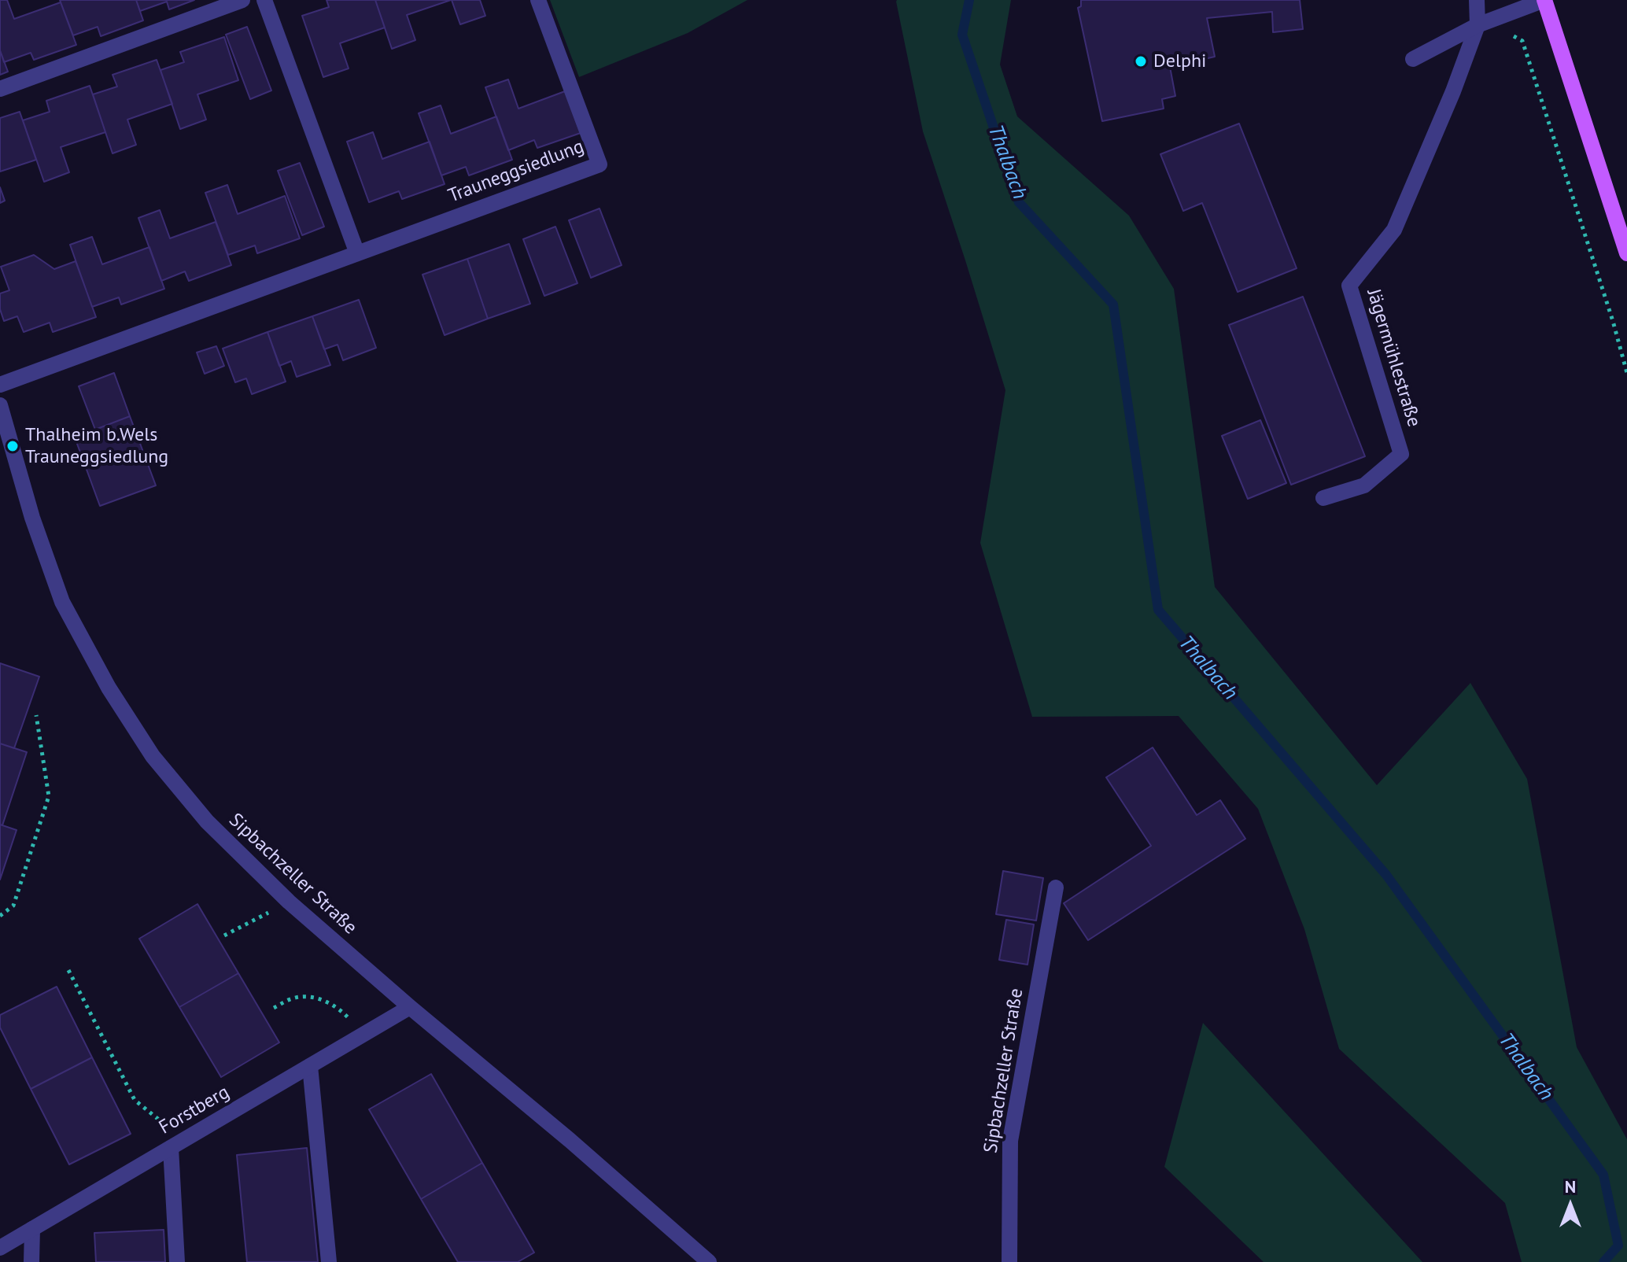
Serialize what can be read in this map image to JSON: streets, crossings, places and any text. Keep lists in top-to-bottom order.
{
  "streets": {
    "street": [
      "Trauneggsiedlung",
      "Jägermühlestraße",
      "Sipbachzeller Straße",
      "Forstberg"
    ]
  },
  "crossings": [
    ["Sipbachzeller Straße", "Forstberg"]
  ],
  "water": ["Thalbach"],
  "places": ["Delphi", "Thalheim b.Wels Trauneggsiedlung"],
  "north": "top"
}
